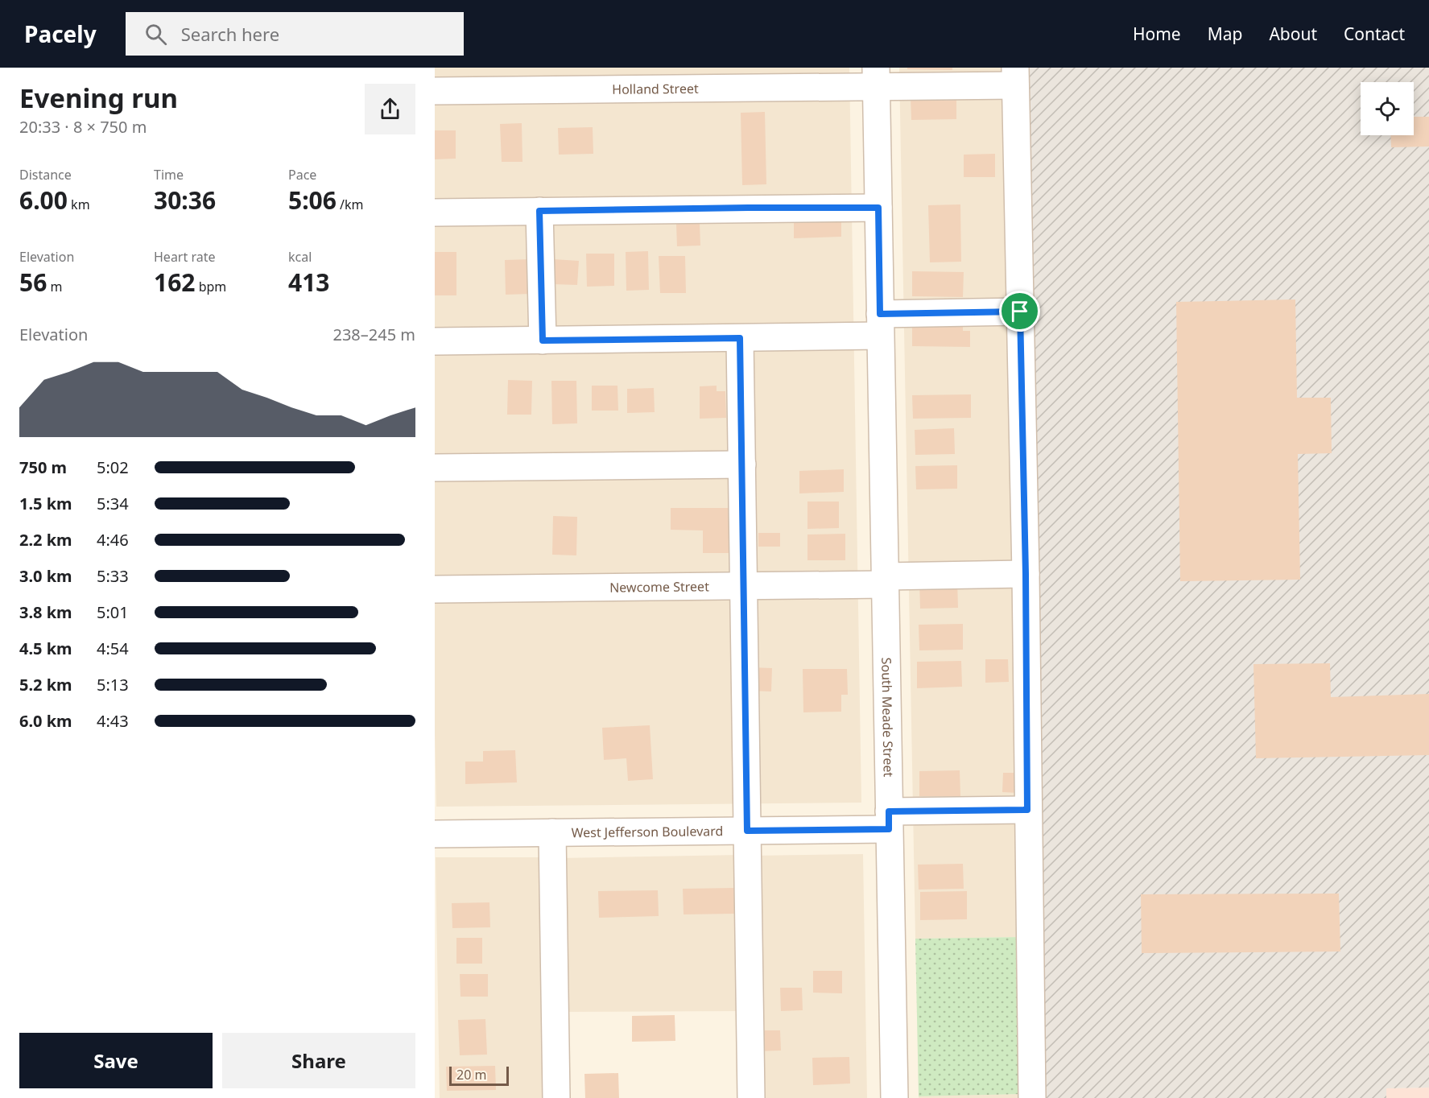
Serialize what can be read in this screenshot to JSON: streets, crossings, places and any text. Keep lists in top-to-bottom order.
{
  "streets": {
    "street": [
      "Holland Street",
      "Newcome Street",
      "South Meade Street",
      "West Jefferson Boulevard"
    ]
  },
  "crossings": [
    ["Holland Street", "South Meade Street"],
    ["Newcome Street", "South Meade Street"],
    ["South Meade Street", "West Jefferson Boulevard"]
  ],
  "scale_bar": "20 m",
  "page": {
    "header": "Pacely",
    "search": "Search here",
    "nav": [
      "Home",
      "Map",
      "About",
      "Contact"
    ],
    "heading": ["Evening run", "20:33 · 8 × 750 m"],
    "stats": [
      ["Distance", "6.00 km"],
      ["Time", "30:36"],
      ["Pace", "5:06 /km"],
      ["Elevation", "56 m"],
      ["Heart rate", "162 bpm"],
      ["kcal", "413"]
    ],
    "chart": ["Elevation", "238–245 m"],
    "list": [
      {
        "name": "750 m",
        "note": "5:02"
      },
      {
        "name": "1.5 km",
        "note": "5:34"
      },
      {
        "name": "2.2 km",
        "note": "4:46"
      },
      {
        "name": "3.0 km",
        "note": "5:33"
      },
      {
        "name": "3.8 km",
        "note": "5:01"
      },
      {
        "name": "4.5 km",
        "note": "4:54"
      },
      {
        "name": "5.2 km",
        "note": "5:13"
      },
      {
        "name": "6.0 km",
        "note": "4:43"
      }
    ],
    "buttons": ["Save", "Share"],
    "scale": "20 m"
  }
}
